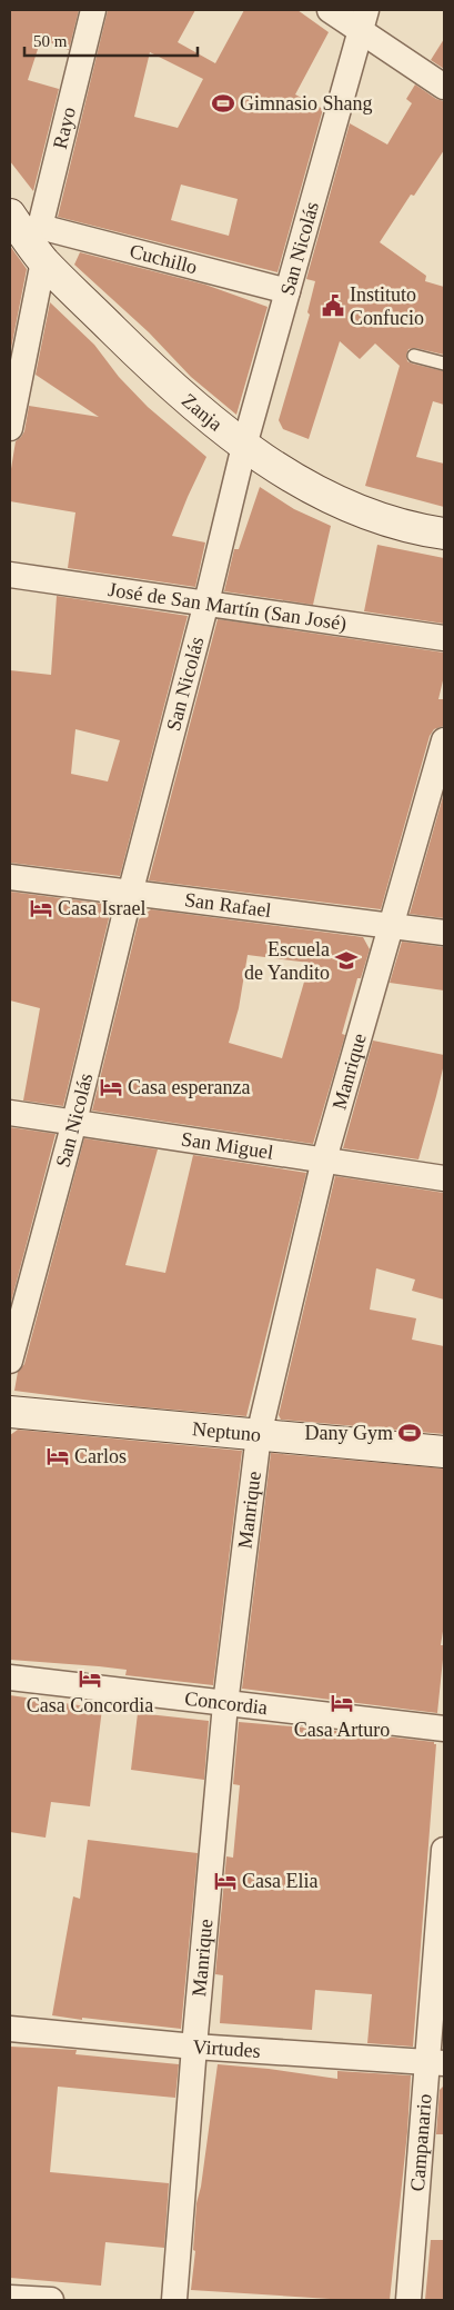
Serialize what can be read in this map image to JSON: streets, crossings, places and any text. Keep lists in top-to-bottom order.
{
  "streets": {
    "main road": ["Zanja", "Neptuno"],
    "street": [
      "Rayo",
      "San Nicolás",
      "Cuchillo",
      "José de San Martín (San José)",
      "San Rafael",
      "Manrique",
      "San Miguel",
      "Concordia",
      "Virtudes",
      "Campanario"
    ]
  },
  "crossings": [
    ["Rayo", "Cuchillo"],
    ["Rayo", "Zanja"],
    ["San Nicolás", "Cuchillo"],
    ["San Nicolás", "Zanja"],
    ["San Nicolás", "José de San Martín (San José)"],
    ["San Nicolás", "San Rafael"],
    ["San Nicolás", "San Miguel"],
    ["Cuchillo", "Zanja"],
    ["San Rafael", "Manrique"],
    ["Manrique", "San Miguel"],
    ["Manrique", "Neptuno"],
    ["Manrique", "Concordia"],
    ["Manrique", "Virtudes"],
    ["Virtudes", "Campanario"]
  ],
  "places": {
    "sports": ["Gimnasio Shang", "Dany Gym"],
    "public building": ["Instituto Confucio"],
    "hotel": [
      "Casa Israel",
      "Casa esperanza",
      "Carlos",
      "Casa Concordia",
      "Casa Arturo",
      "Casa Elia"
    ],
    "school or university": ["Escuela de Yandito"]
  },
  "scale_bar": "50 m"
}
